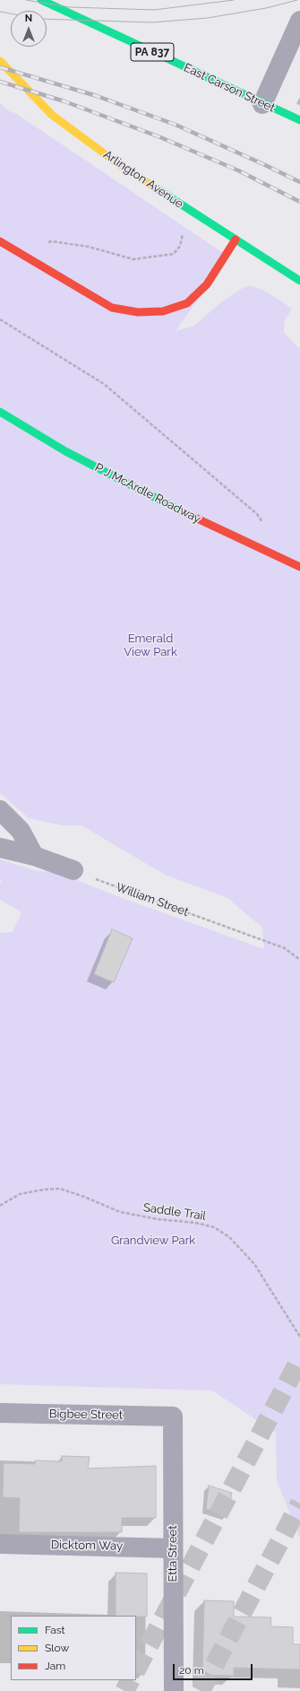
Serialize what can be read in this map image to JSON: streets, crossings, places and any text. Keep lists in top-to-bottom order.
{
  "streets": {
    "main road": [
      "PA 837",
      "East Carson Street",
      "Arlington Avenue",
      "P J McArdle Roadway"
    ],
    "street": ["Bigbee Street", "Dicktom Way", "Etta Street"],
    "path": ["William Street", "Saddle Trail"]
  },
  "crossings": [
    ["Bigbee Street", "Etta Street"],
    ["Dicktom Way", "Etta Street"]
  ],
  "parks": ["Emerald View Park", "Grandview Park"],
  "legend": ["Fast", "Slow", "Jam"],
  "scale_bar": "20 m",
  "north": "top"
}
